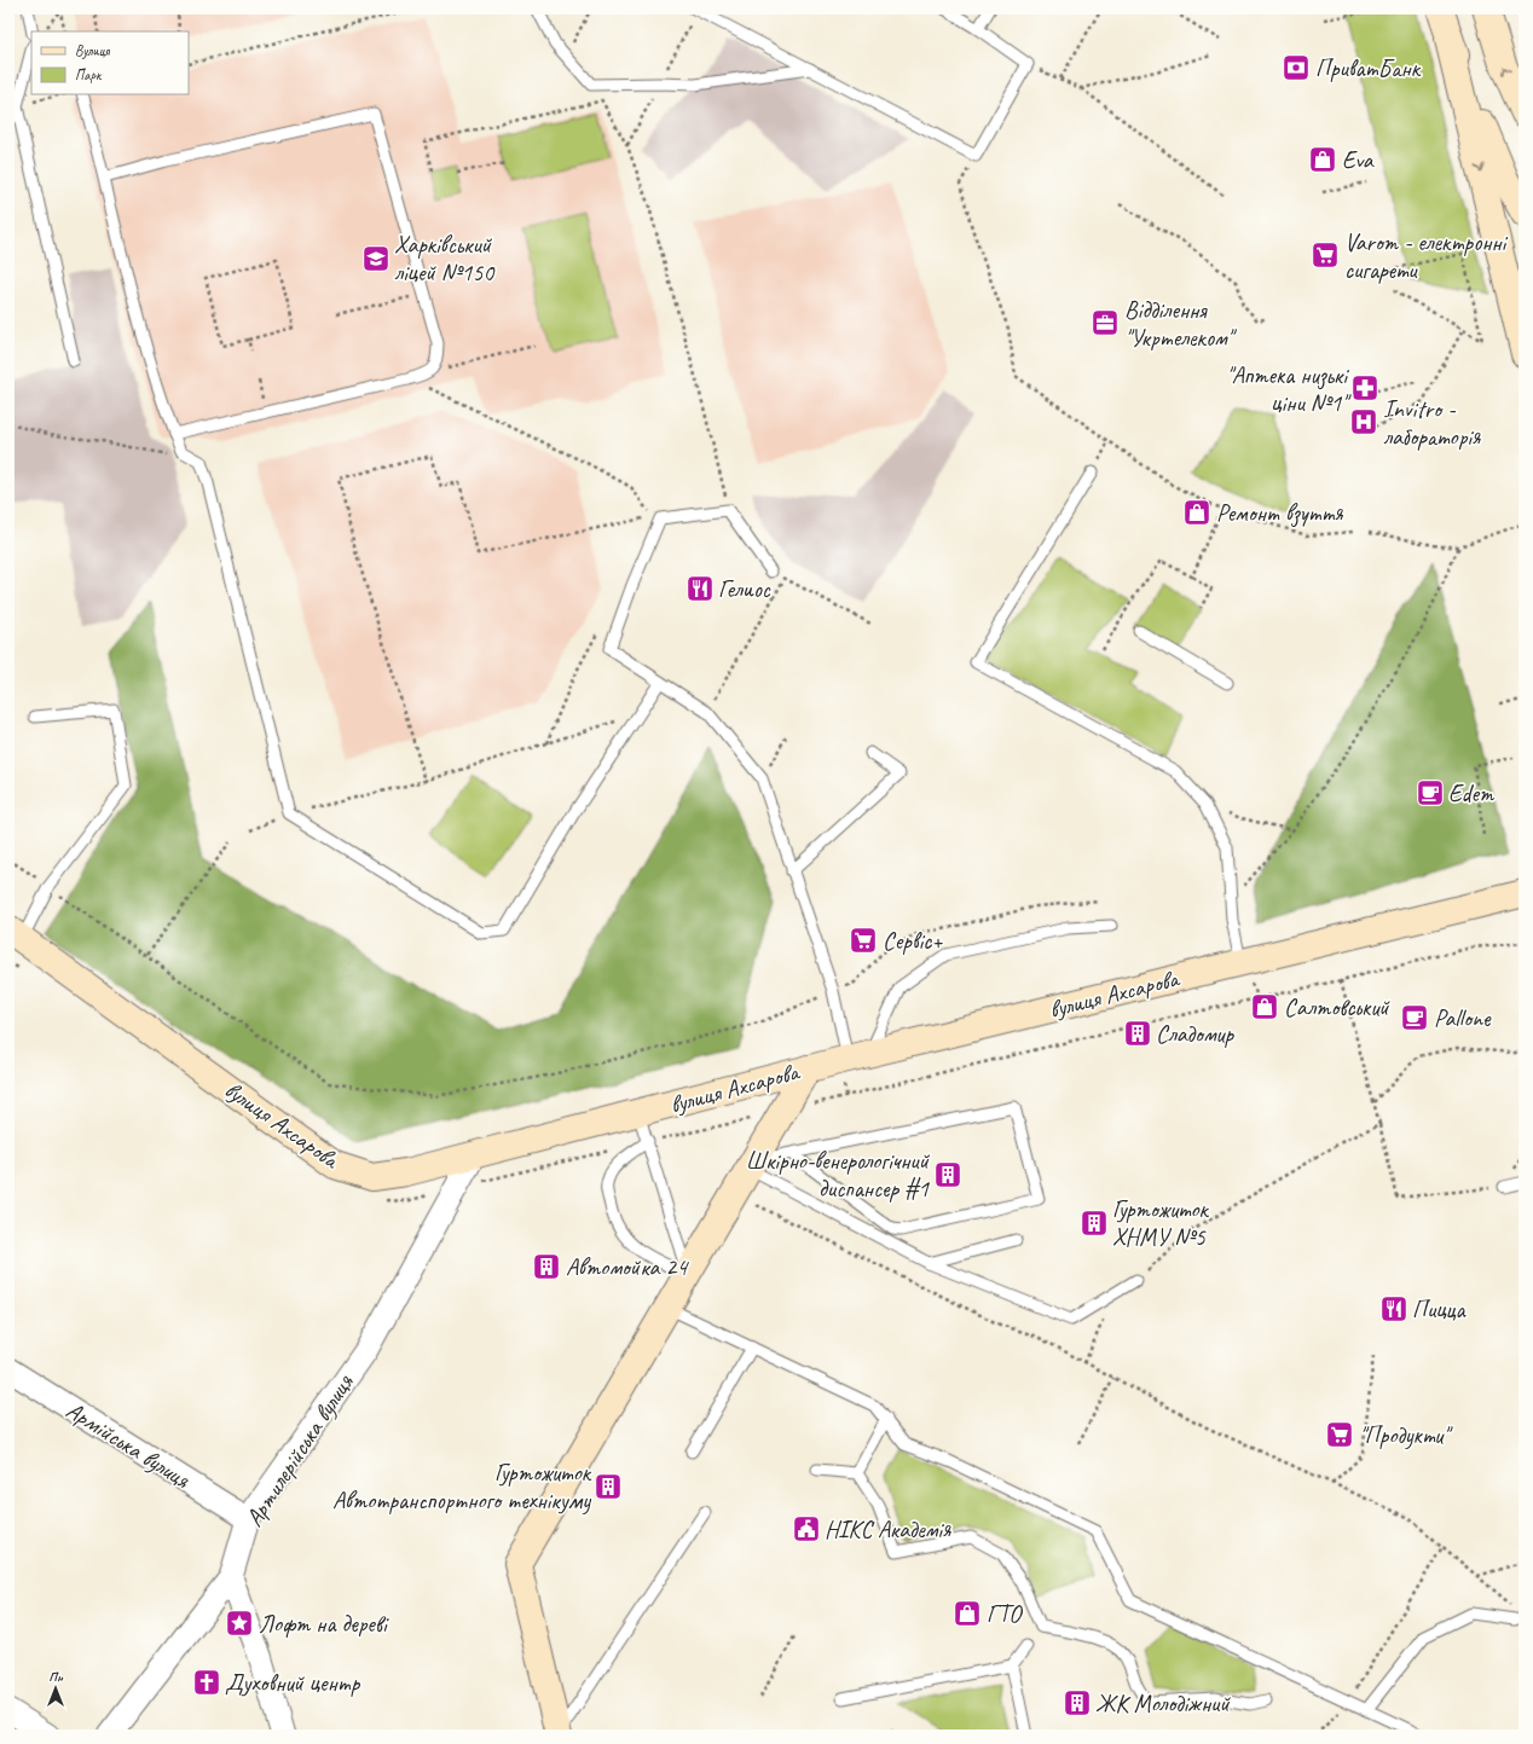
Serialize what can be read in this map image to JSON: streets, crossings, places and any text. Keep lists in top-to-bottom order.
{
  "streets": {
    "street": ["вулиця Ахсарова", "Армійська вулиця", "Артилерійська вулиця"]
  },
  "crossings": [
    ["вулиця Ахсарова", "Артилерійська вулиця"],
    ["Армійська вулиця", "Артилерійська вулиця"]
  ],
  "places": {
    "bank": ["ПриватБанк"],
    "shop": [
      "Eva",
      "Ремонт взуття",
      "Салтовський",
      "ГТО"
    ],
    "supermarket": ["Varom - електронні сигарети", "Сервіс+", "\"Продукти\""],
    "school or university": ["Харківський ліцей №150"],
    "office": ["Відділення \"Укртелеком\""],
    "pharmacy": ["\"Аптека низькі ціни №1\""],
    "hospital": ["Invitro - лабораторія"],
    "restaurant": ["Гелиос", "Пицца"],
    "cafe": ["Edem", "Pallone"],
    "building": [
      "Сладомир",
      "Шкірно-венерологічний диспансер #1",
      "Гуртожиток ХНМУ №5",
      "Автомойка 24",
      "Гуртожиток Автотранспортного технікуму",
      "ЖК Молодіжний"
    ],
    "public building": ["НІКС Академія"],
    "place": ["Лофт на дереві"],
    "church": ["Духовний центр"]
  },
  "legend": ["Вулиця", "Парк"],
  "north": "top"
}
